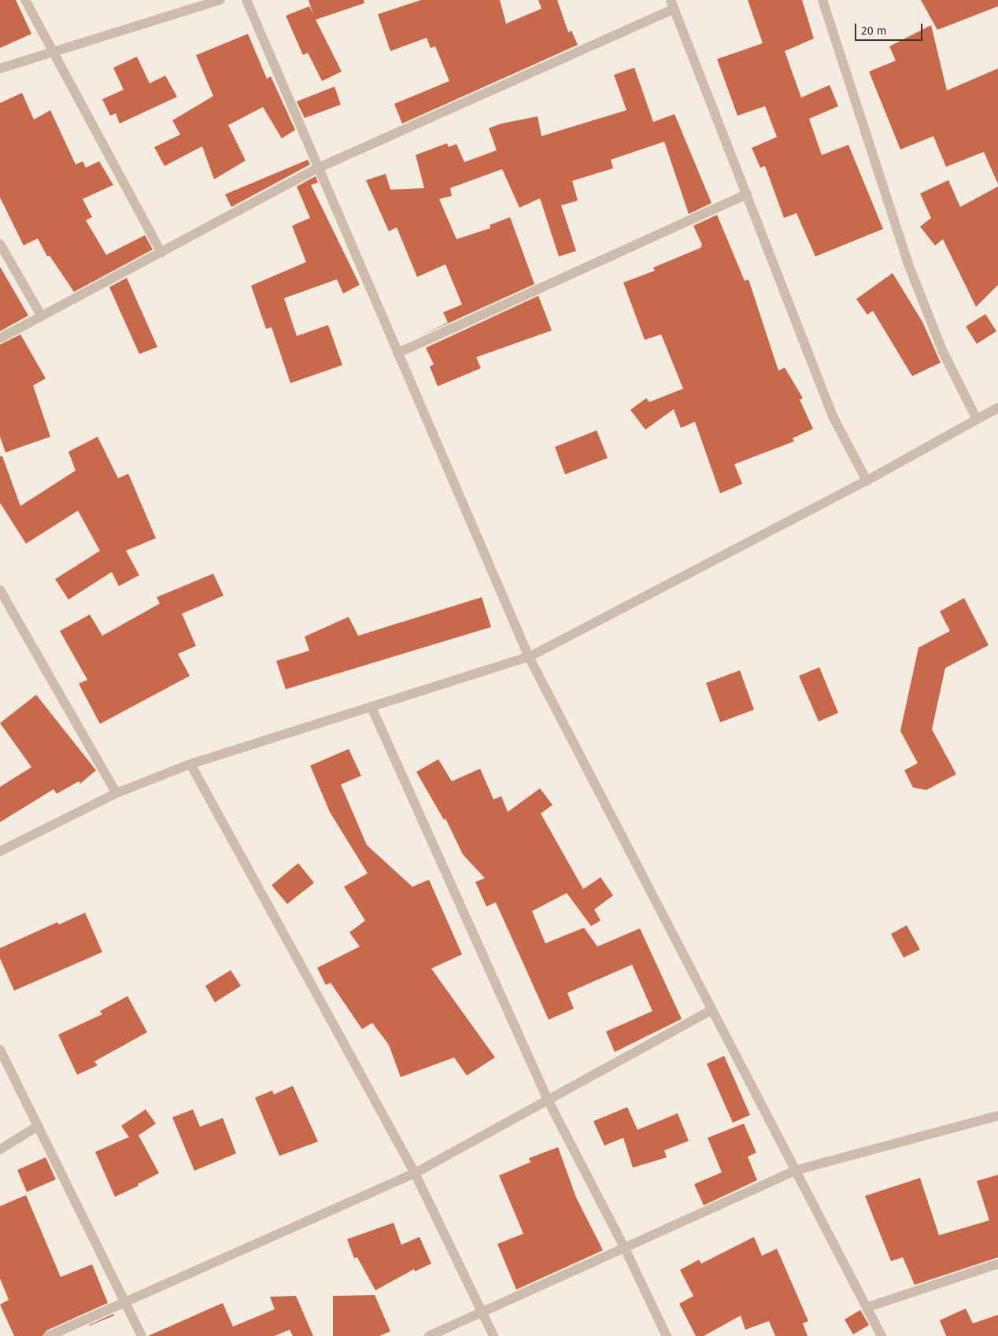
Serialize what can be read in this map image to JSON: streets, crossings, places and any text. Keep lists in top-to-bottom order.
{
  "scale_bar": "20 m"
}
